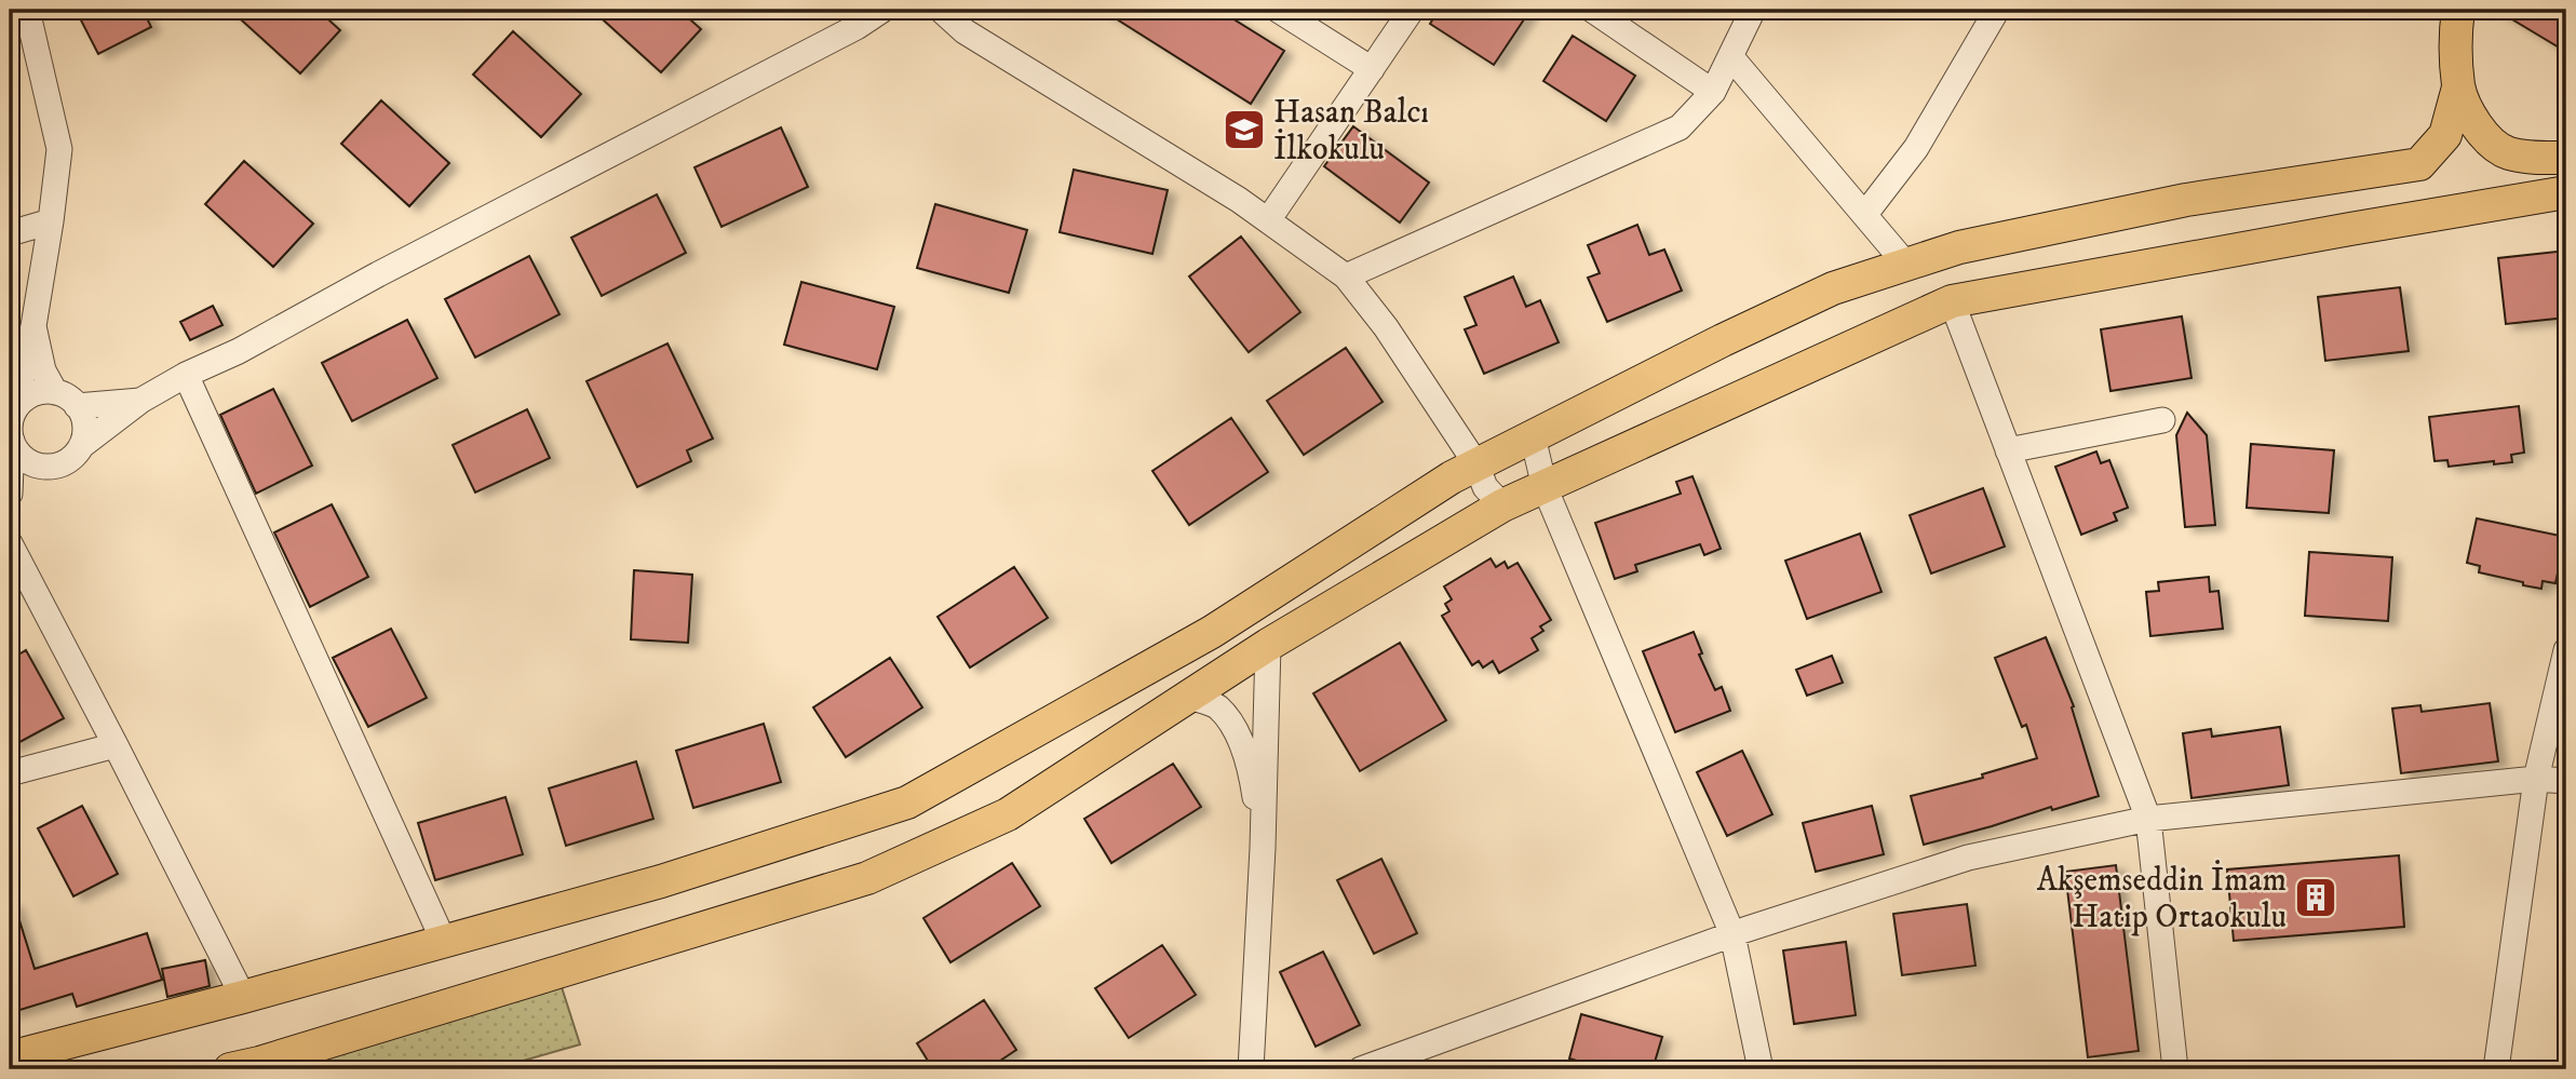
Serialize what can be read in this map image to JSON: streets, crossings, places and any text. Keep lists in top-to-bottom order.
{
  "places": {
    "school or university": ["Hasan Balcı İlkokulu"],
    "building": ["Akşemseddin İmam Hatip Ortaokulu"]
  }
}
